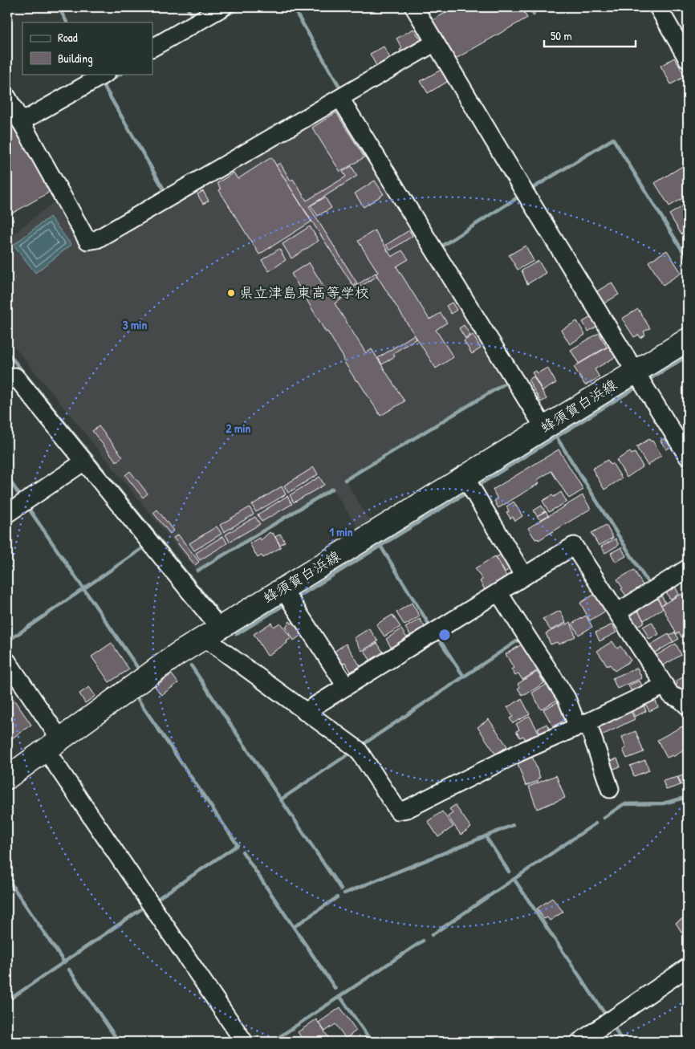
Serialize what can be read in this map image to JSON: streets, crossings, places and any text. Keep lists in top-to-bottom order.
{
  "streets": {
    "main road": ["蜂須賀白浜線"]
  },
  "places": ["県立津島東高等学校"],
  "legend": ["Road", "Building"],
  "scale_bar": "50 m",
  "rings": ["3 min", "2 min", "1 min"]
}
